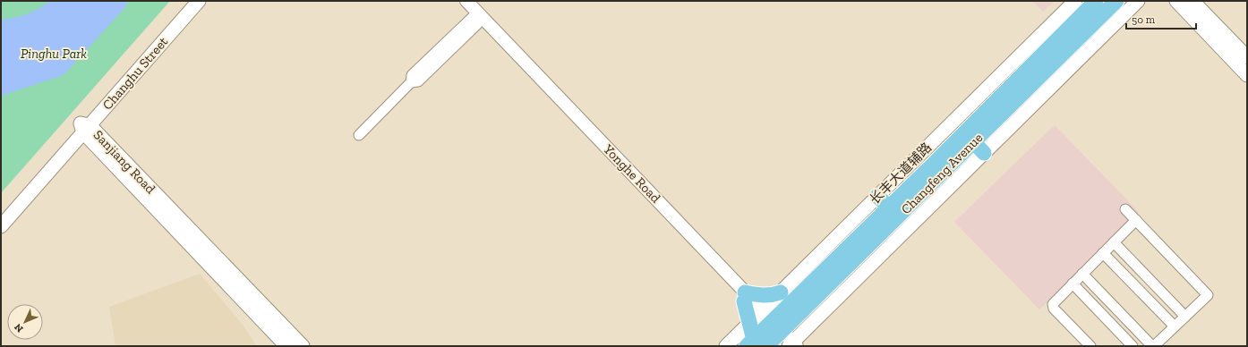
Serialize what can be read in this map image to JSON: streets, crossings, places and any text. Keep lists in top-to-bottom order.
{
  "streets": {
    "main road": [
      "Changhu Street",
      "Sanjiang Road",
      "长丰大道辅路",
      "Changfeng Avenue"
    ],
    "street": ["Yonghe Road"]
  },
  "crossings": [
    ["Changhu Street", "Sanjiang Road"],
    ["长丰大道辅路", "Changfeng Avenue"]
  ],
  "parks": ["Pinghu Park"],
  "scale_bar": "50 m",
  "north": "bottom left"
}
